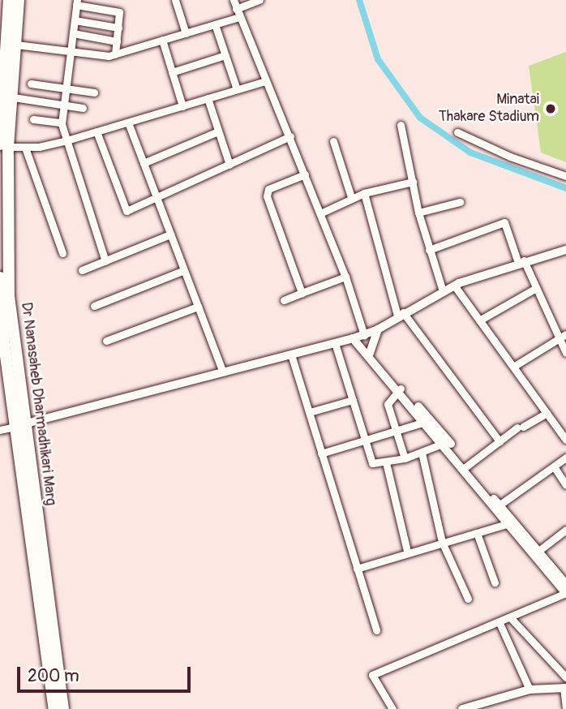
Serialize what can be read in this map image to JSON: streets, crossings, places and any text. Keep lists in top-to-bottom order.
{
  "streets": {
    "main road": ["Dr Nanasaheb Dharmadhikari Marg"]
  },
  "places": ["Minatai Thakare Stadium"],
  "scale_bar": "200 m"
}
